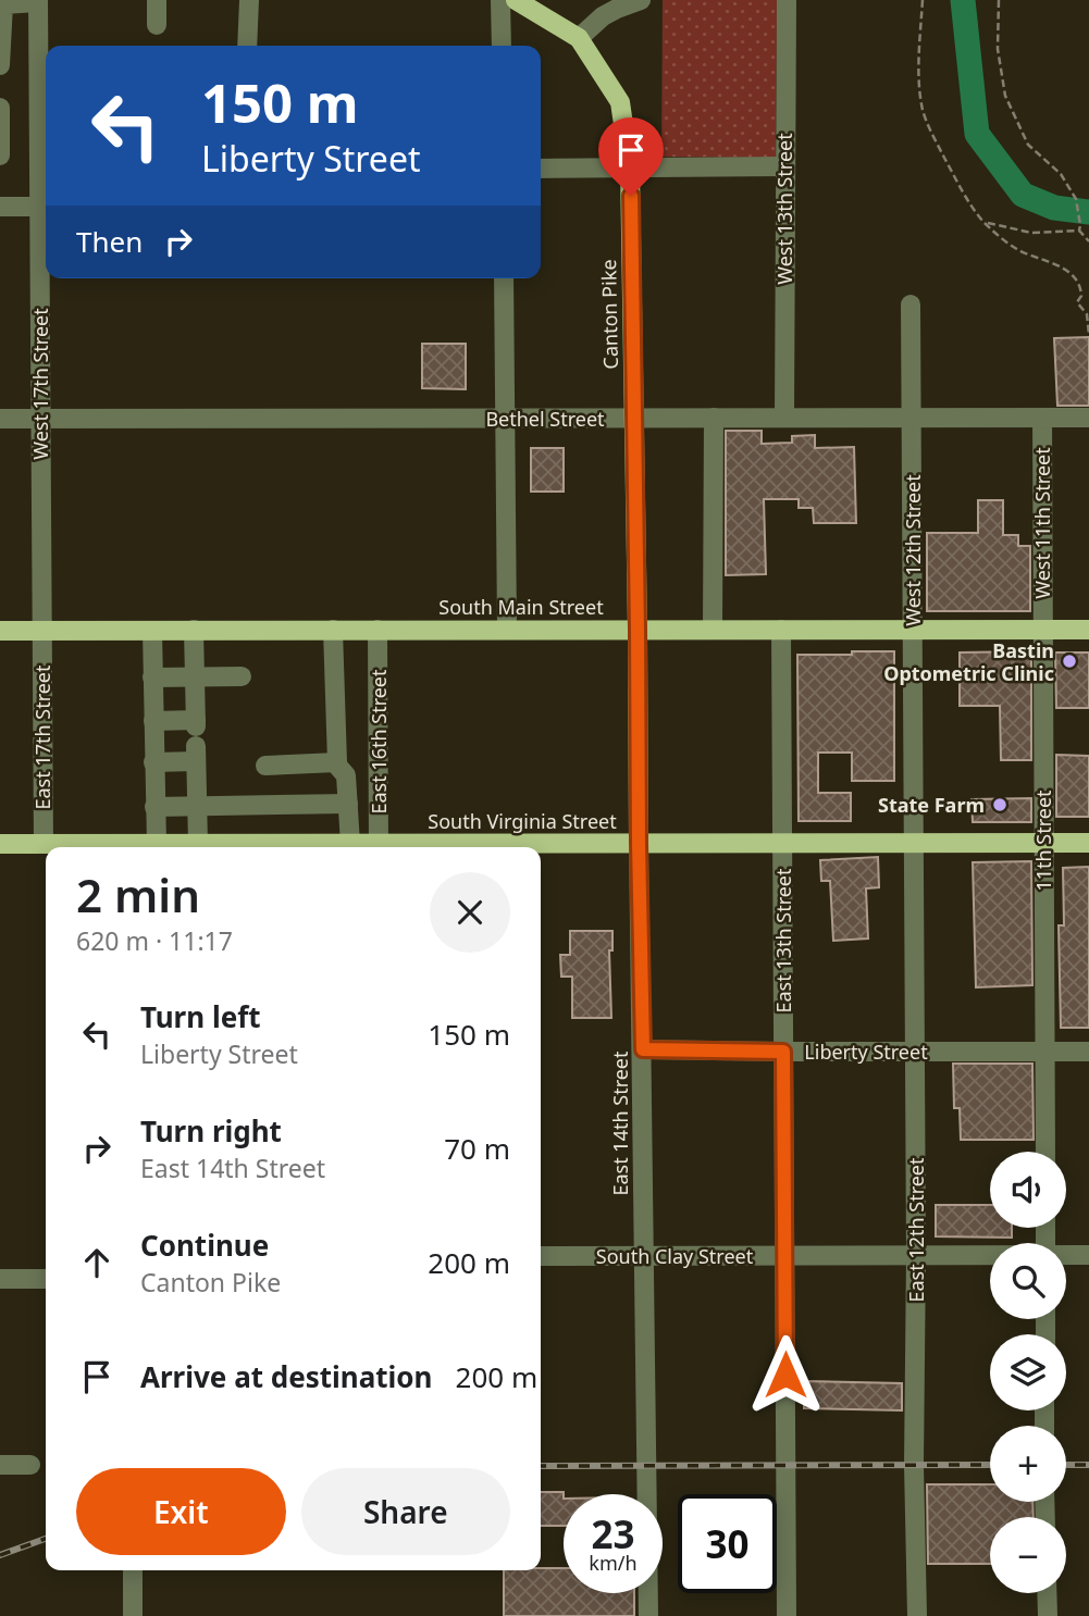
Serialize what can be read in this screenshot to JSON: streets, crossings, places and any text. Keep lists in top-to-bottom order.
{
  "streets": {
    "main road": [
      "Canton Pike",
      "South Main Street",
      "South Virginia Street",
      "East 14th Street"
    ],
    "street": [
      "West 13th Street",
      "West 17th Street",
      "Bethel Street",
      "West 11th Street",
      "West 12th Street",
      "East 17th Street",
      "East 16th Street",
      "11th Street",
      "East 13th Street",
      "Liberty Street",
      "East 12th Street",
      "South Clay Street"
    ]
  },
  "crossings": [
    ["West 13th Street", "Bethel Street"],
    ["Canton Pike", "Bethel Street"],
    ["Canton Pike", "South Main Street"],
    ["Canton Pike", "East 14th Street"],
    ["West 17th Street", "Bethel Street"],
    ["West 17th Street", "South Main Street"],
    ["West 17th Street", "East 17th Street"],
    ["Bethel Street", "West 11th Street"],
    ["Bethel Street", "West 12th Street"],
    ["West 11th Street", "South Main Street"],
    ["West 11th Street", "11th Street"],
    ["West 12th Street", "South Main Street"],
    ["West 12th Street", "South Virginia Street"],
    ["West 12th Street", "East 12th Street"],
    ["South Main Street", "East 17th Street"],
    ["South Main Street", "East 16th Street"],
    ["South Main Street", "11th Street"],
    ["South Main Street", "East 13th Street"],
    ["South Main Street", "East 14th Street"],
    ["East 17th Street", "South Virginia Street"],
    ["South Virginia Street", "11th Street"],
    ["South Virginia Street", "East 13th Street"],
    ["South Virginia Street", "East 14th Street"],
    ["South Virginia Street", "East 12th Street"],
    ["11th Street", "Liberty Street"],
    ["East 13th Street", "Liberty Street"],
    ["East 13th Street", "South Clay Street"],
    ["Liberty Street", "East 14th Street"],
    ["Liberty Street", "East 12th Street"],
    ["East 14th Street", "South Clay Street"],
    ["East 12th Street", "South Clay Street"]
  ],
  "places": ["Bastin Optometric Clinic", "State Farm"],
  "page": {
    "turn": ["150 m", "Liberty Street"],
    "then": "Then",
    "heading": ["2 min", "620 m · 11:17"],
    "list": [
      {
        "name": "Turn left",
        "note": "Liberty Street",
        "value": "150 m"
      },
      {
        "name": "Turn right",
        "note": "East 14th Street",
        "value": "70 m"
      },
      {
        "name": "Continue",
        "note": "Canton Pike",
        "value": "200 m"
      },
      {
        "name": "Arrive at destination",
        "value": "200 m"
      }
    ],
    "map_buttons": ["+", "−"],
    "buttons": ["Exit", "Share"],
    "speed": "23 km/h",
    "limit": "30"
  }
}
